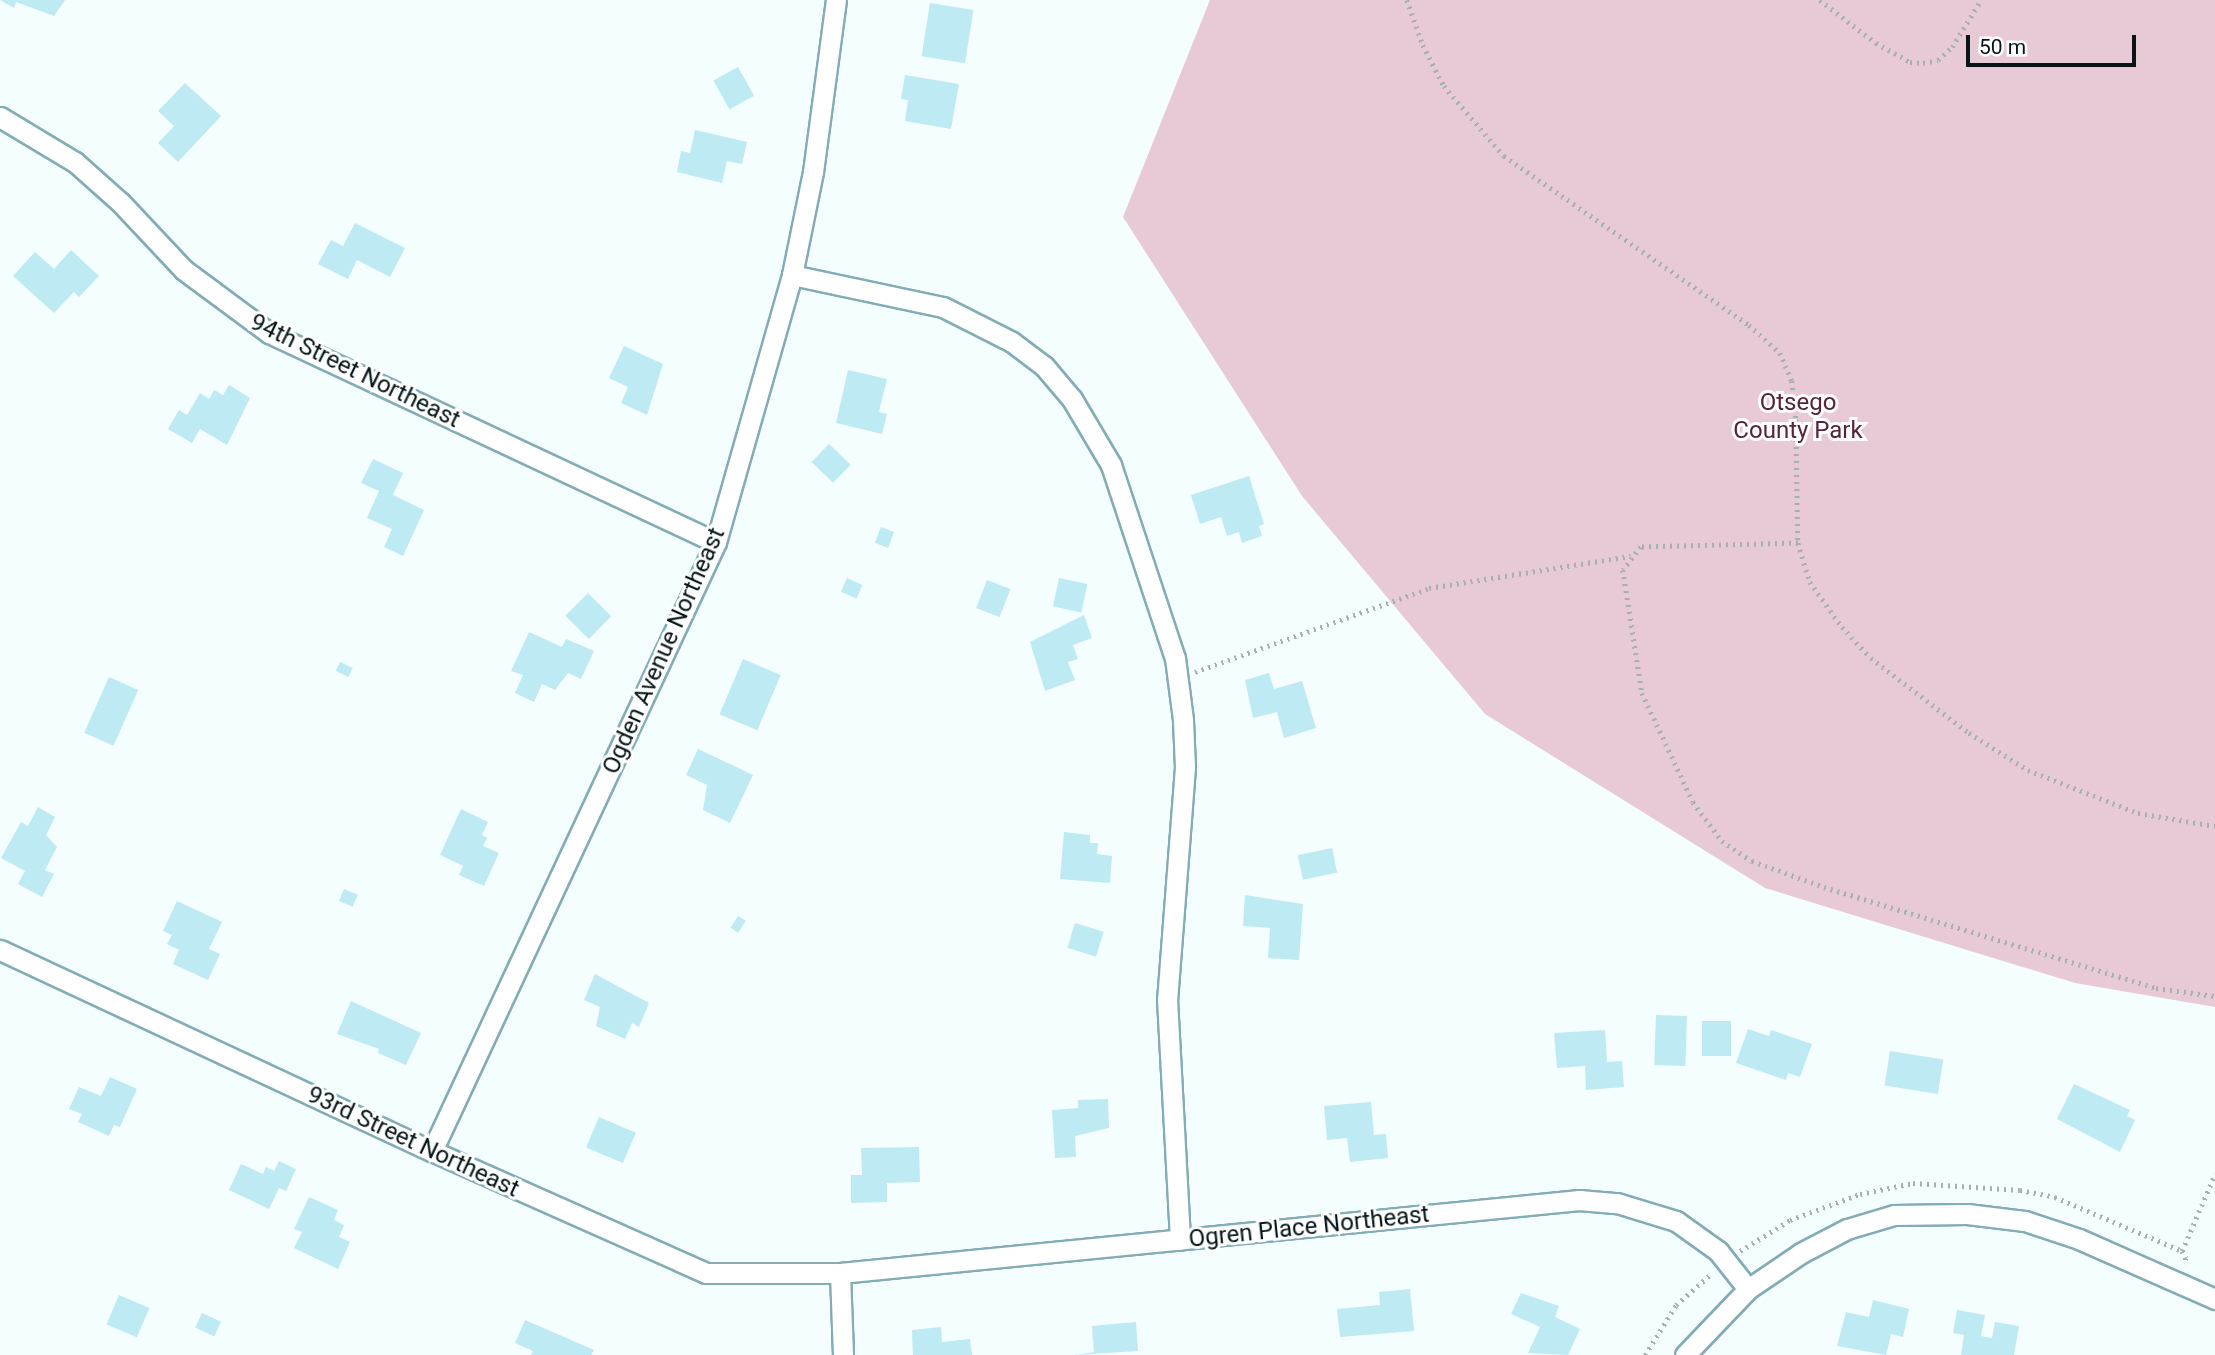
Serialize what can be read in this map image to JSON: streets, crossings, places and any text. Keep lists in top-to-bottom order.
{
  "streets": {
    "street": [
      "94th Street Northeast",
      "Ogden Avenue Northeast",
      "93rd Street Northeast",
      "Ogren Place Northeast"
    ]
  },
  "crossings": [
    ["94th Street Northeast", "Ogden Avenue Northeast"],
    ["Ogden Avenue Northeast", "93rd Street Northeast"],
    ["93rd Street Northeast", "Ogren Place Northeast"]
  ],
  "parks": ["Otsego County Park"],
  "scale_bar": "50 m"
}
